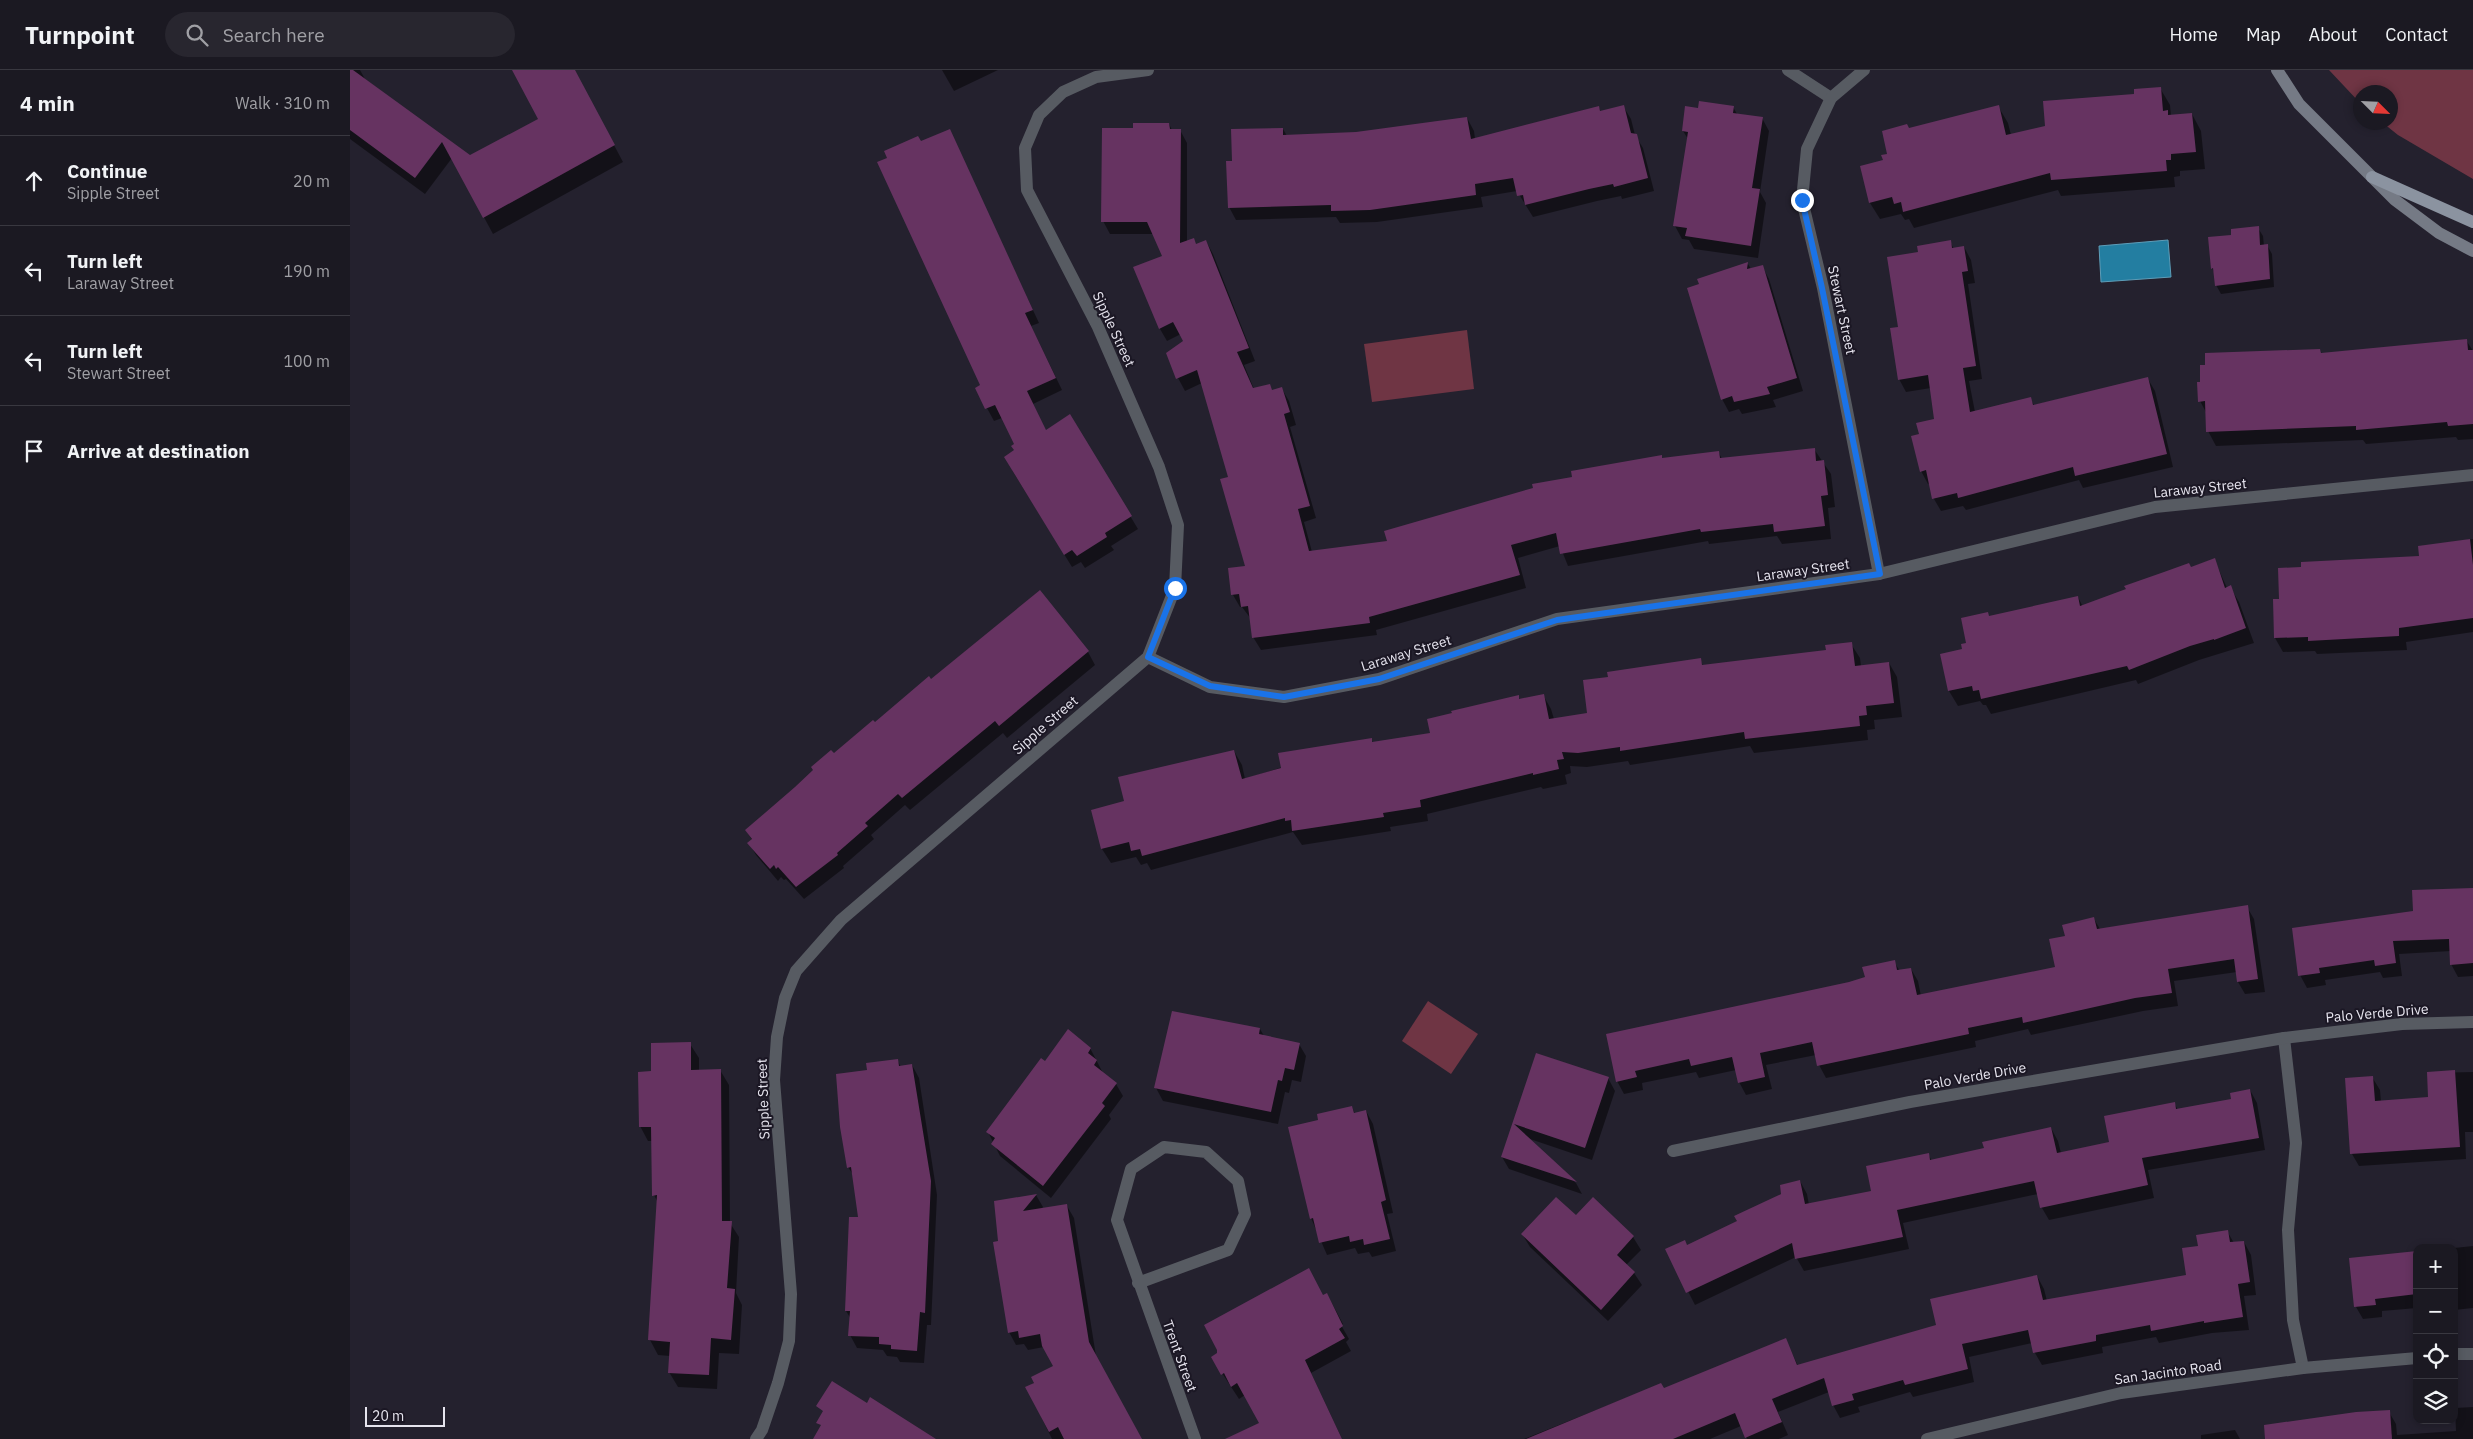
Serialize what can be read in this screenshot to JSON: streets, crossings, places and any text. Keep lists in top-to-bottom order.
{
  "streets": {
    "street": [
      "Stewart Street",
      "Sipple Street",
      "Laraway Street",
      "Palo Verde Drive",
      "Trent Street",
      "San Jacinto Road"
    ]
  },
  "crossings": [
    ["Stewart Street", "Laraway Street"],
    ["Sipple Street", "Laraway Street"]
  ],
  "scale_bar": "20 m",
  "north": "bottom right",
  "page": {
    "header": "Turnpoint",
    "search": "Search here",
    "nav": [
      "Home",
      "Map",
      "About",
      "Contact"
    ],
    "heading": ["4 min", "Walk · 310 m"],
    "list": [
      ["Continue", "Sipple Street", "20 m"],
      ["Turn left", "Laraway Street", "190 m"],
      ["Turn left", "Stewart Street", "100 m"],
      "Arrive at destination"
    ],
    "map_buttons": ["+", "−"],
    "scale": "20 m"
  }
}
